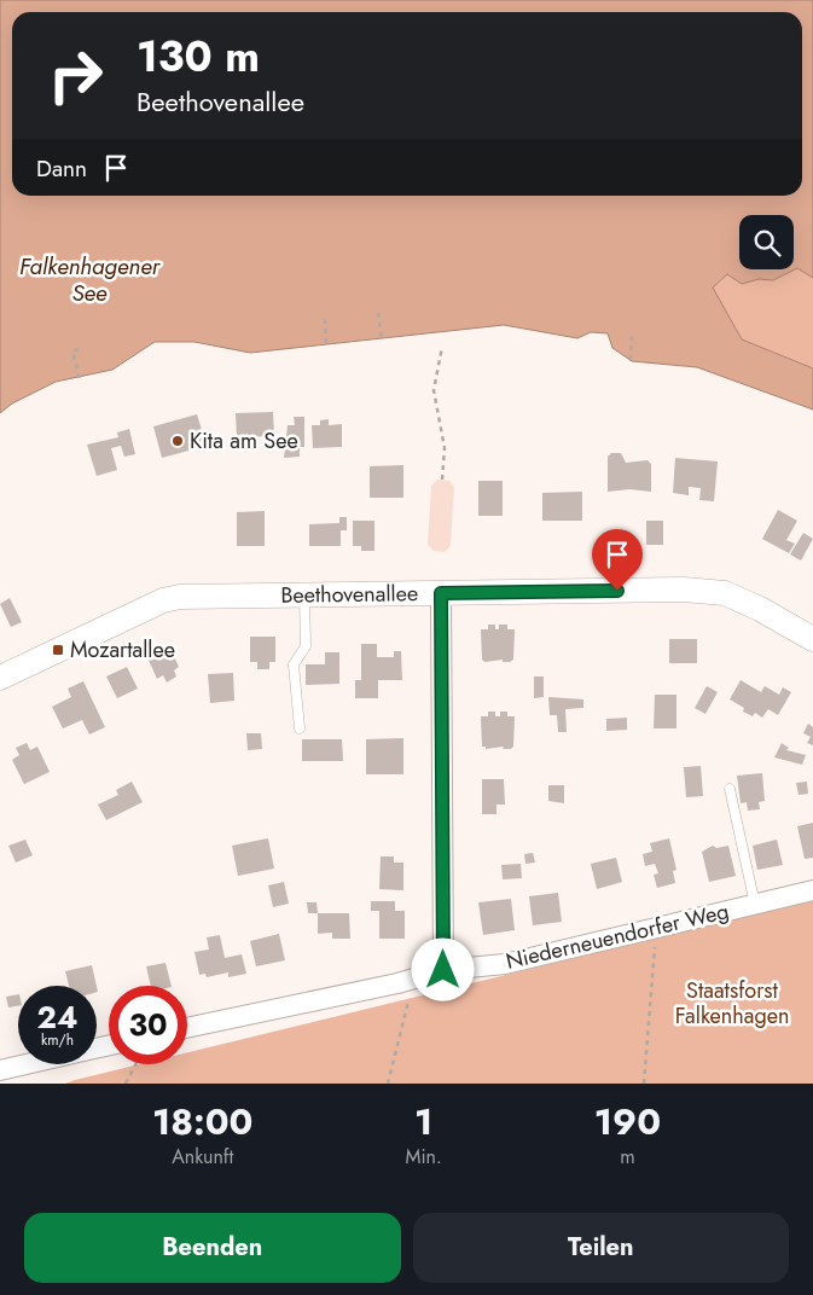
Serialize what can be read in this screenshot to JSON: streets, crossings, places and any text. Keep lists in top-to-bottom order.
{
  "streets": {
    "street": ["Beethovenallee", "Niederneuendorfer Weg"]
  },
  "water": ["Falkenhagener See"],
  "parks": ["Staatsforst Falkenhagen"],
  "places": {
    "other": ["Kita am See"],
    "transit": ["Mozartallee"]
  },
  "page": {
    "turn": ["130 m", "Beethovenallee"],
    "then": "Dann",
    "speed": "24 km/h",
    "limit": "30",
    "eta": [
      "18:00",
      "Ankunft",
      "1",
      "Min.",
      "190",
      "m"
    ],
    "buttons": ["Beenden", "Teilen"]
  }
}
